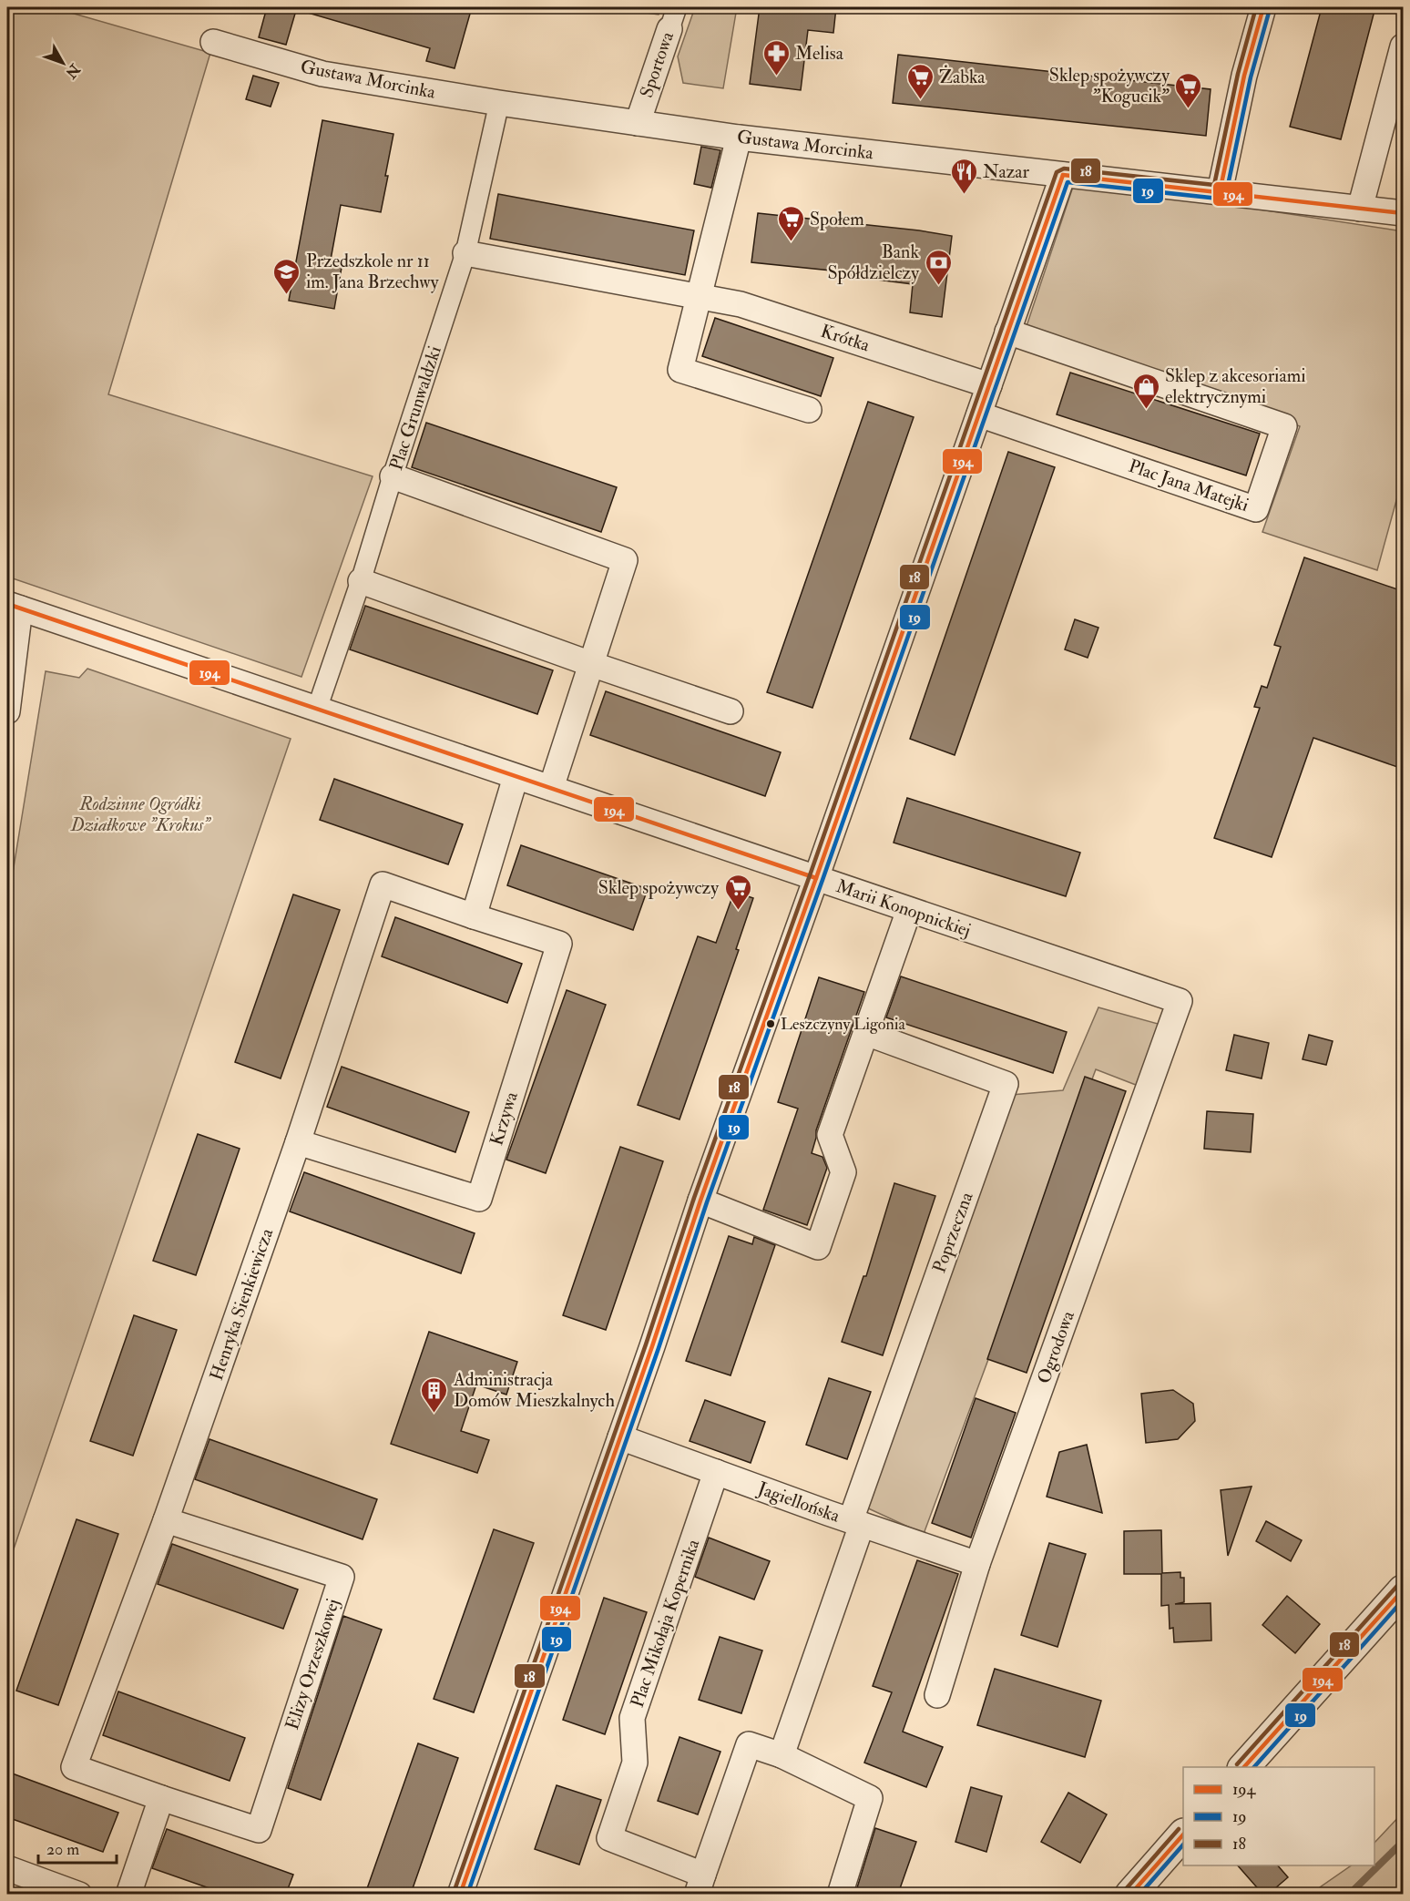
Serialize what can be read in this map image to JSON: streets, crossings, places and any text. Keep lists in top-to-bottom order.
{
  "streets": {
    "street": [
      "Sportowa",
      "Gustawa Morcinka",
      "Krótka",
      "Plac Grunwaldzki",
      "Plac Jana Matejki",
      "Marii Konopnickiej",
      "Krzywa",
      "Poprzeczna",
      "Henryka Sienkiewicza",
      "Ogrodowa",
      "Jagiellońska",
      "Plac Mikołaja Kopernika",
      "Elizy Orzeszkowej"
    ]
  },
  "crossings": [
    ["Sportowa", "Gustawa Morcinka"],
    ["Gustawa Morcinka", "Plac Grunwaldzki"],
    ["Krótka", "Plac Grunwaldzki"],
    ["Plac Grunwaldzki", "Marii Konopnickiej"],
    ["Marii Konopnickiej", "Ogrodowa"],
    ["Krzywa", "Henryka Sienkiewicza"],
    ["Poprzeczna", "Jagiellońska"],
    ["Henryka Sienkiewicza", "Elizy Orzeszkowej"],
    ["Ogrodowa", "Jagiellońska"],
    ["Jagiellońska", "Plac Mikołaja Kopernika"]
  ],
  "parks": ["Rodzinne Ogródki Działkowe \"Krokus\""],
  "places": {
    "pharmacy": ["Melisa"],
    "supermarket": [
      "Żabka",
      "Sklep spożywczy \"Kogucik\"",
      "Społem",
      "Sklep spożywczy"
    ],
    "restaurant": ["Nazar"],
    "bank": ["Bank Spółdzielczy"],
    "school or university": ["Przedszkole nr 11 im. Jana Brzechwy"],
    "shop": ["Sklep z akcesoriami elektrycznymi"],
    "other": ["Leszczyny Ligonia"],
    "building": ["Administracja Domów Mieszkalnych"]
  },
  "lines": ["transit line 194", "transit line 18", "transit line 19"],
  "legend": ["194", "19", "18"],
  "scale_bar": "20 m",
  "north": "bottom right"
}
